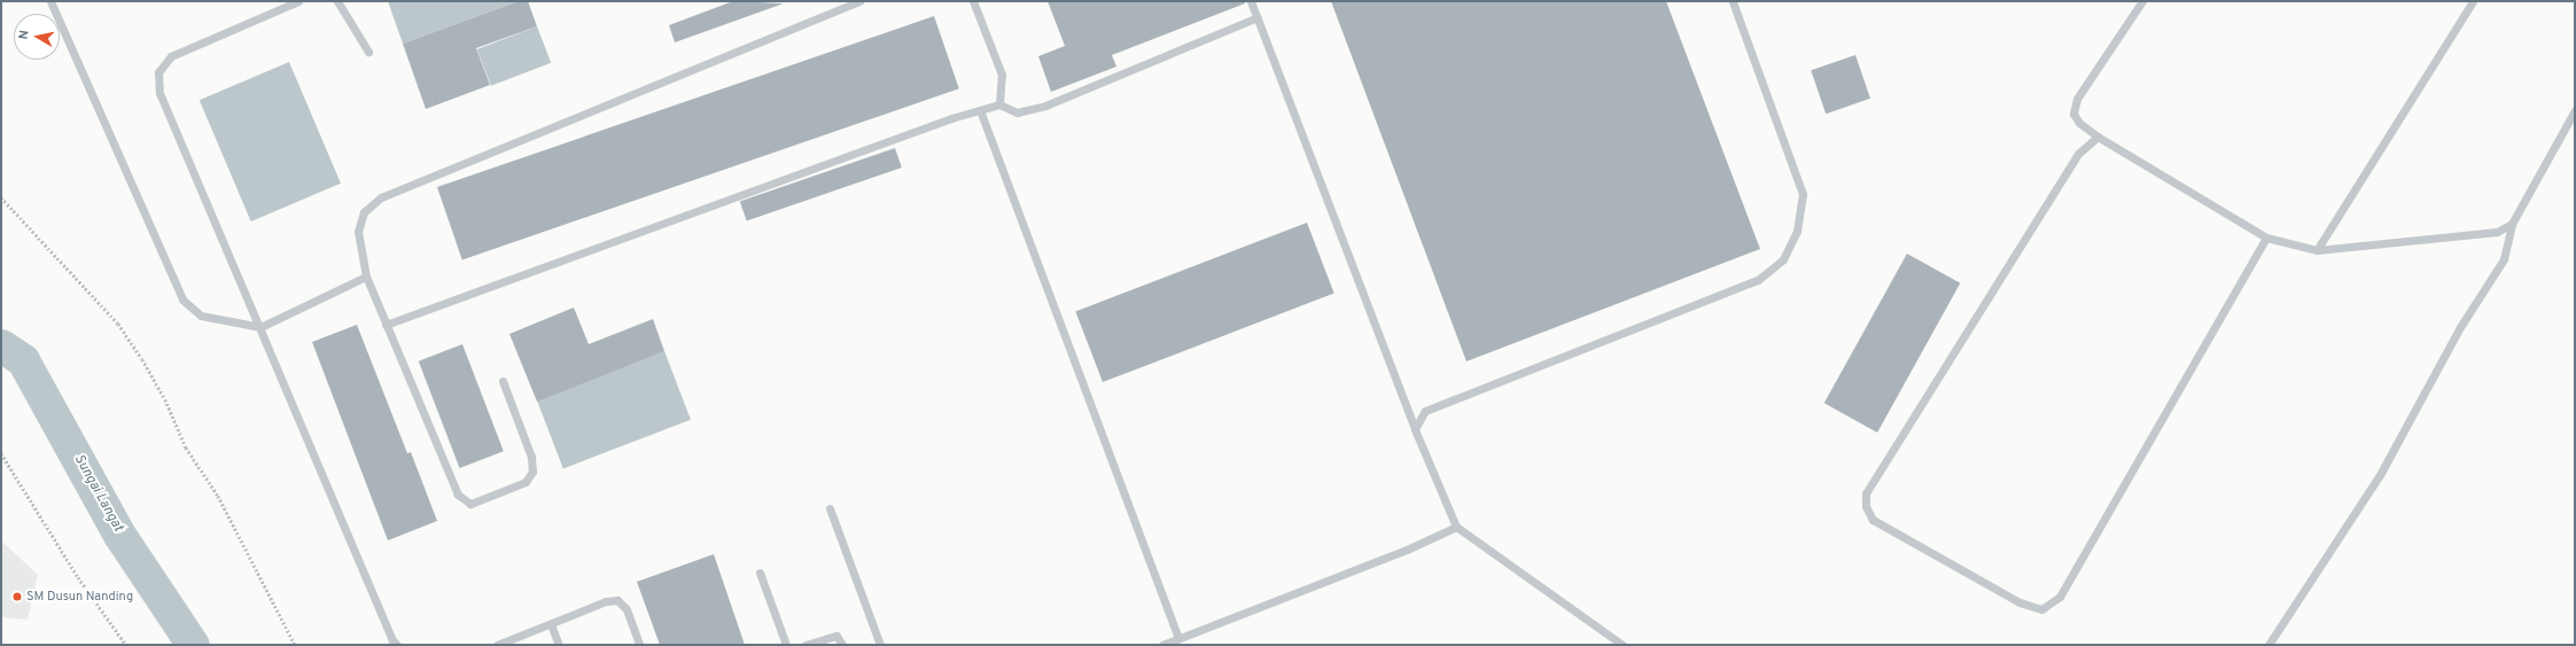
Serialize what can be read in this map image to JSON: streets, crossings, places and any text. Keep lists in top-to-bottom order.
{
  "water": ["Sungai Langat"],
  "places": ["SM Dusun Nanding"],
  "north": "left"
}
